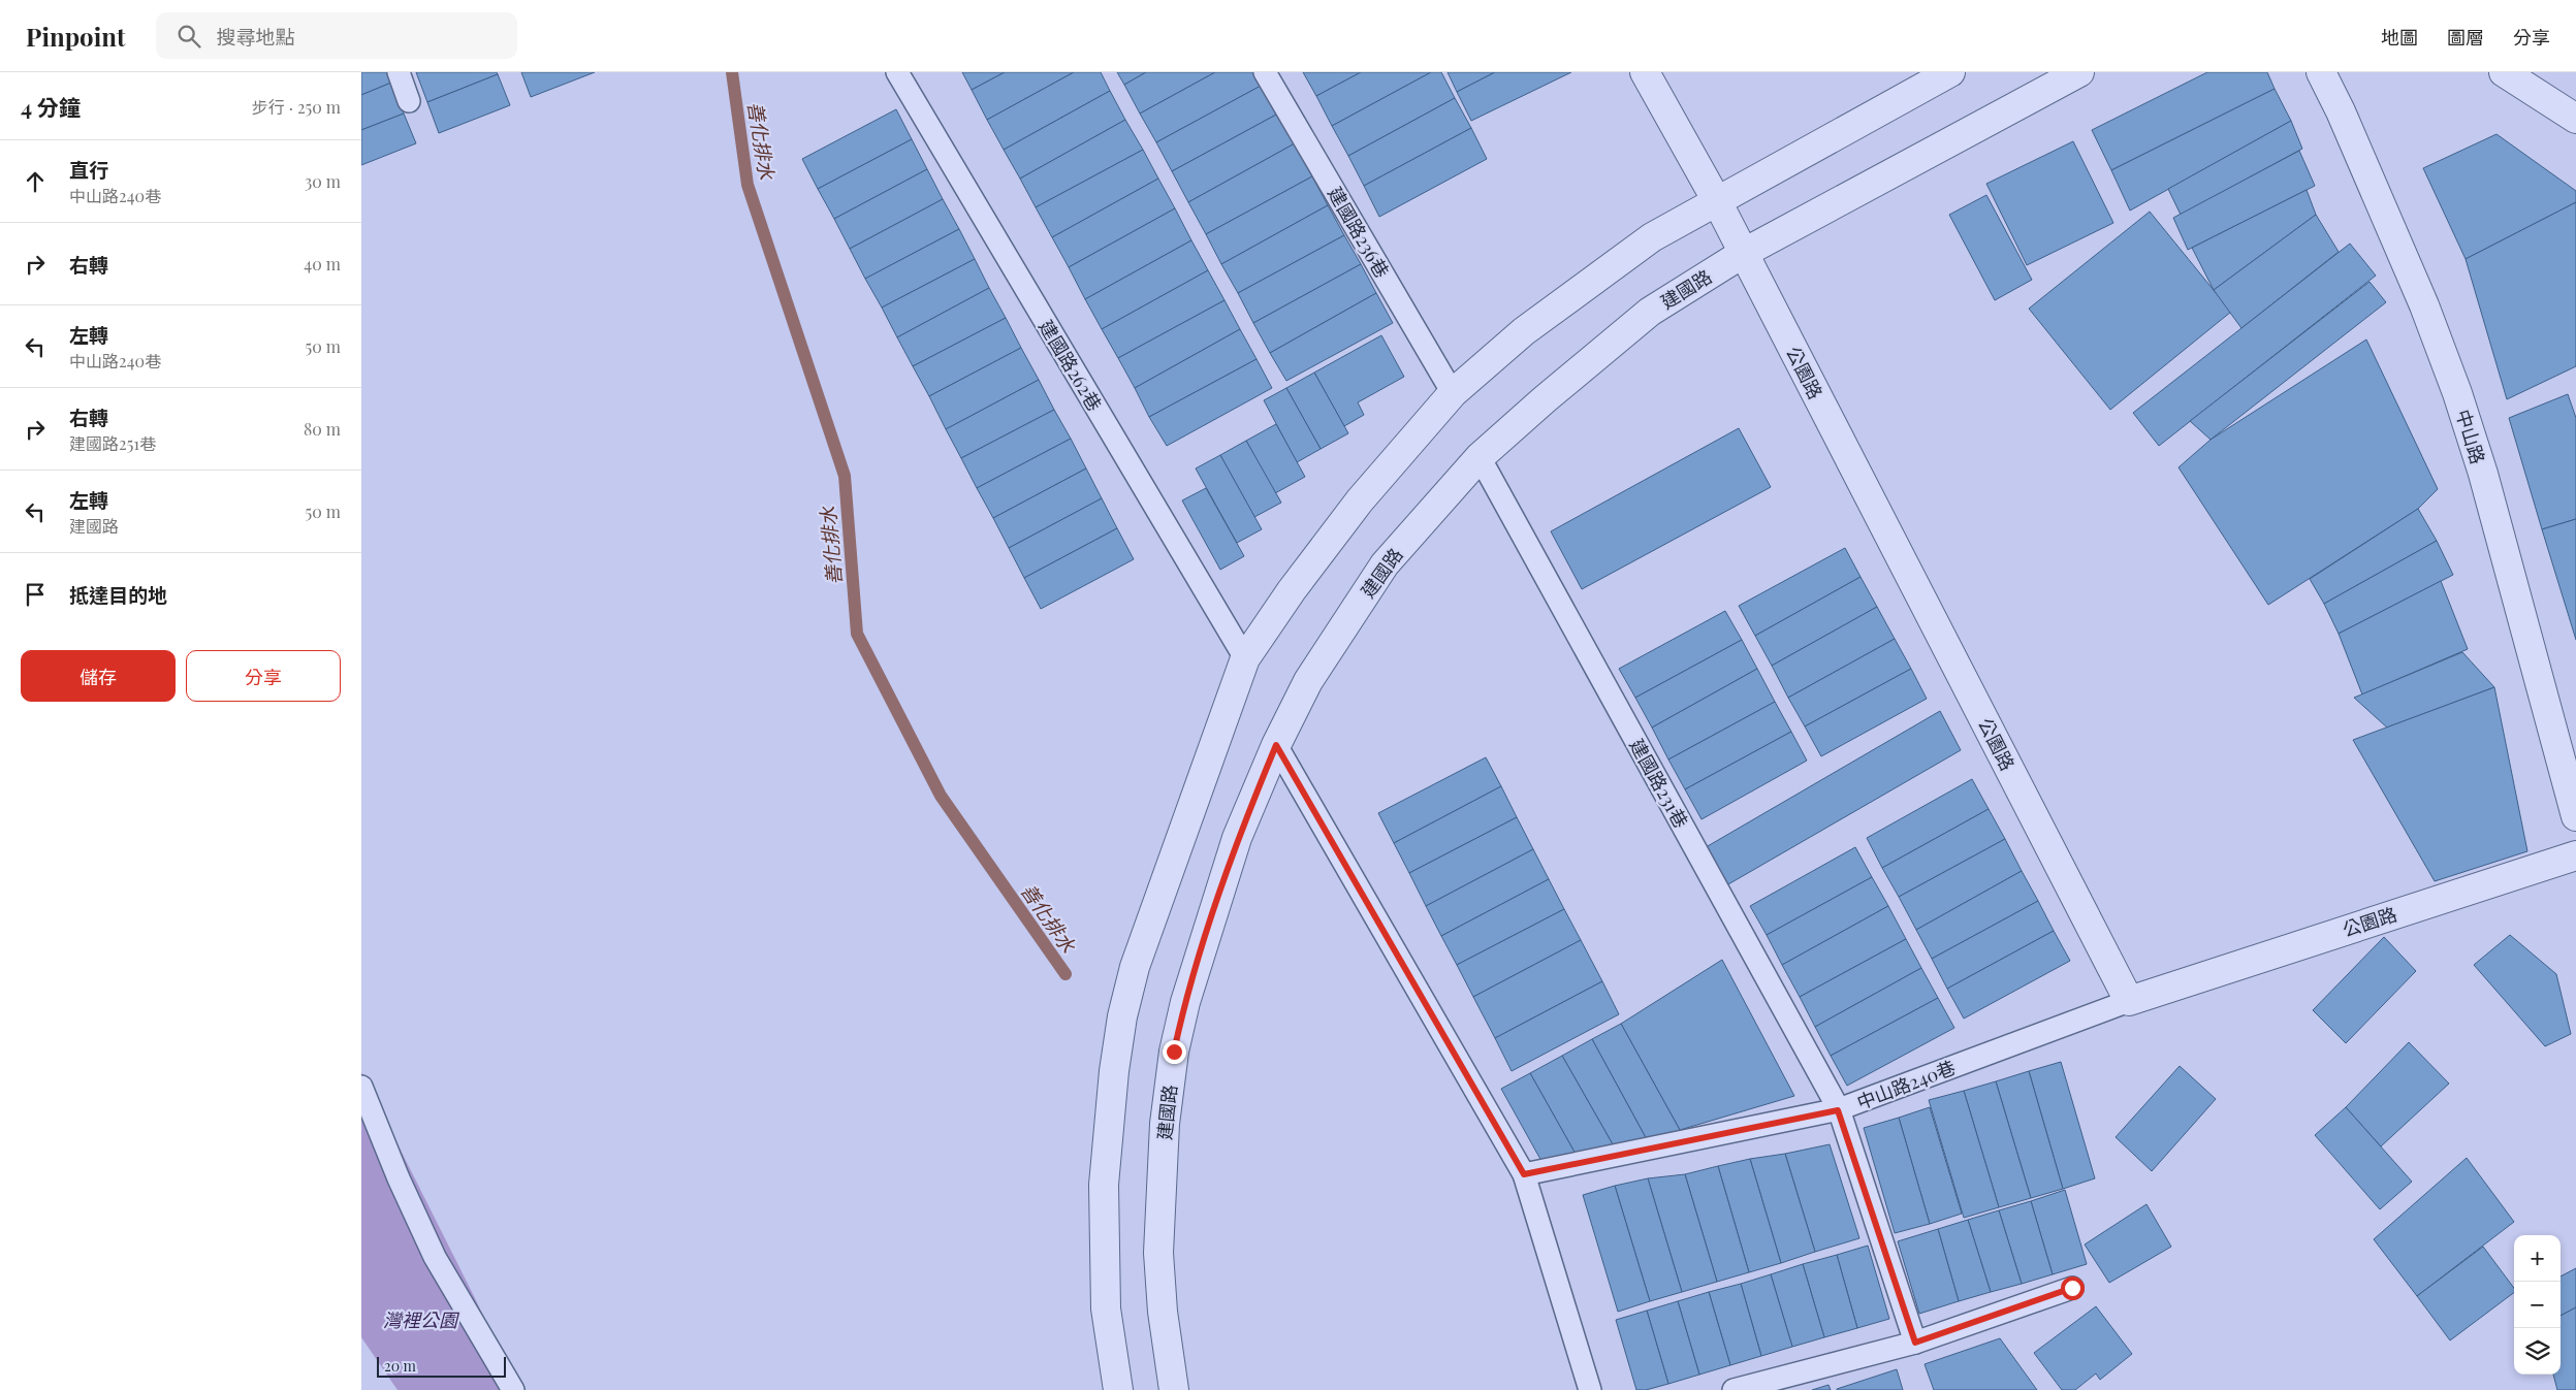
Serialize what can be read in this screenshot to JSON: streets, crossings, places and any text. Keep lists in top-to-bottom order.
{
  "streets": {
    "street": ["建國路", "公園路", "中山路"],
    "lane": [
      "建國路236巷",
      "建國路262巷",
      "建國路231巷",
      "中山路240巷"
    ]
  },
  "crossings": [
    ["建國路", "公園路"],
    ["建國路", "建國路231巷"],
    ["公園路", "中山路240巷"],
    ["建國路231巷", "中山路240巷"]
  ],
  "water": ["善化排水"],
  "parks": ["灣裡公園"],
  "scale_bar": "20 m",
  "page": {
    "header": "Pinpoint",
    "search": "搜尋地點",
    "nav": ["地圖", "圖層", "分享"],
    "heading": ["4 分鐘", "步行 · 250 m"],
    "list": [
      ["直行", "中山路240巷", "30 m"],
      ["右轉", "40 m"],
      ["左轉", "中山路240巷", "50 m"],
      ["右轉", "建國路251巷", "80 m"],
      ["左轉", "建國路", "50 m"],
      "抵達目的地"
    ],
    "buttons": ["儲存", "分享"],
    "map_buttons": ["+", "−"],
    "scale": "20 m"
  }
}
